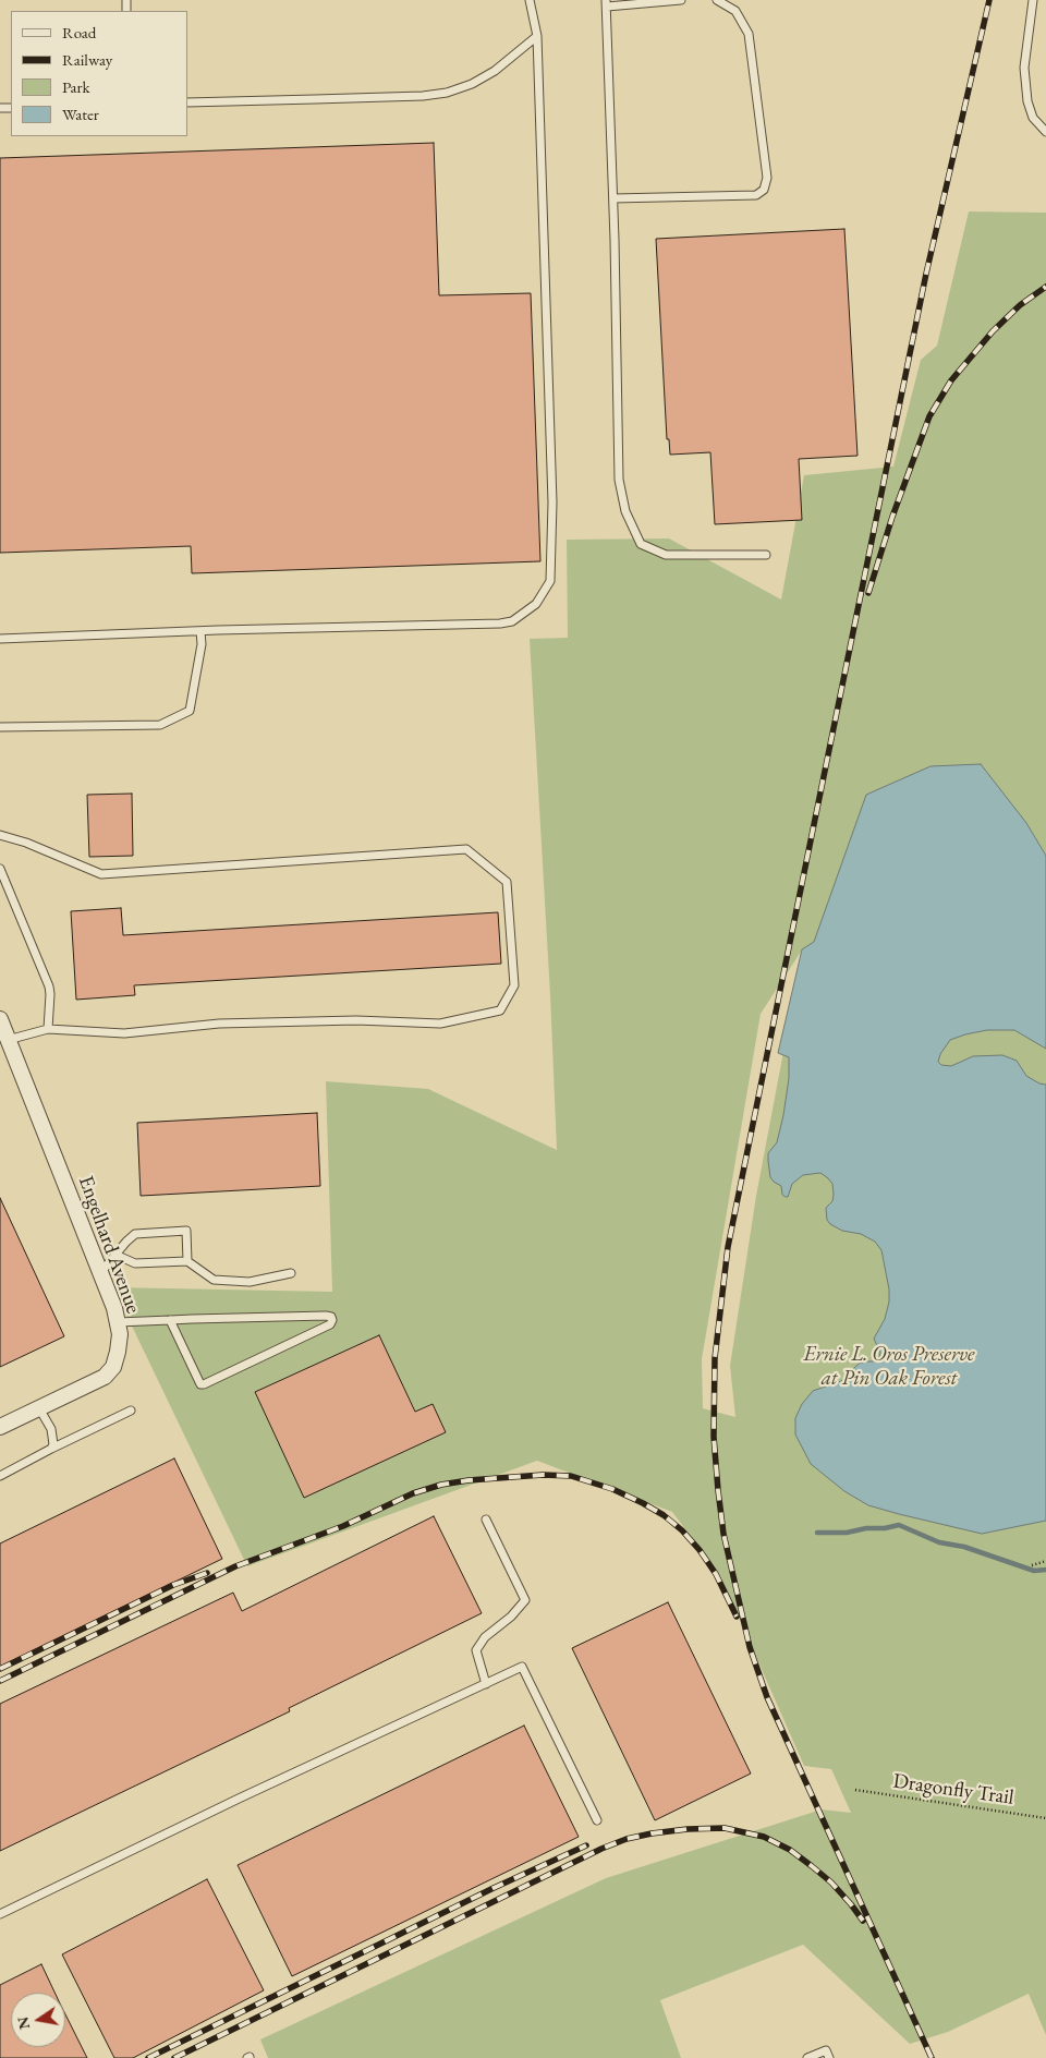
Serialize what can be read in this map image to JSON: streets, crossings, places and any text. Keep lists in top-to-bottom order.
{
  "streets": {
    "street": ["Engelhard Avenue"],
    "path": ["Dragonfly Trail"]
  },
  "parks": ["Ernie L. Oros Preserve at Pin Oak Forest"],
  "legend": [
    "Road",
    "Railway",
    "Park",
    "Water"
  ],
  "north": "left"
}
